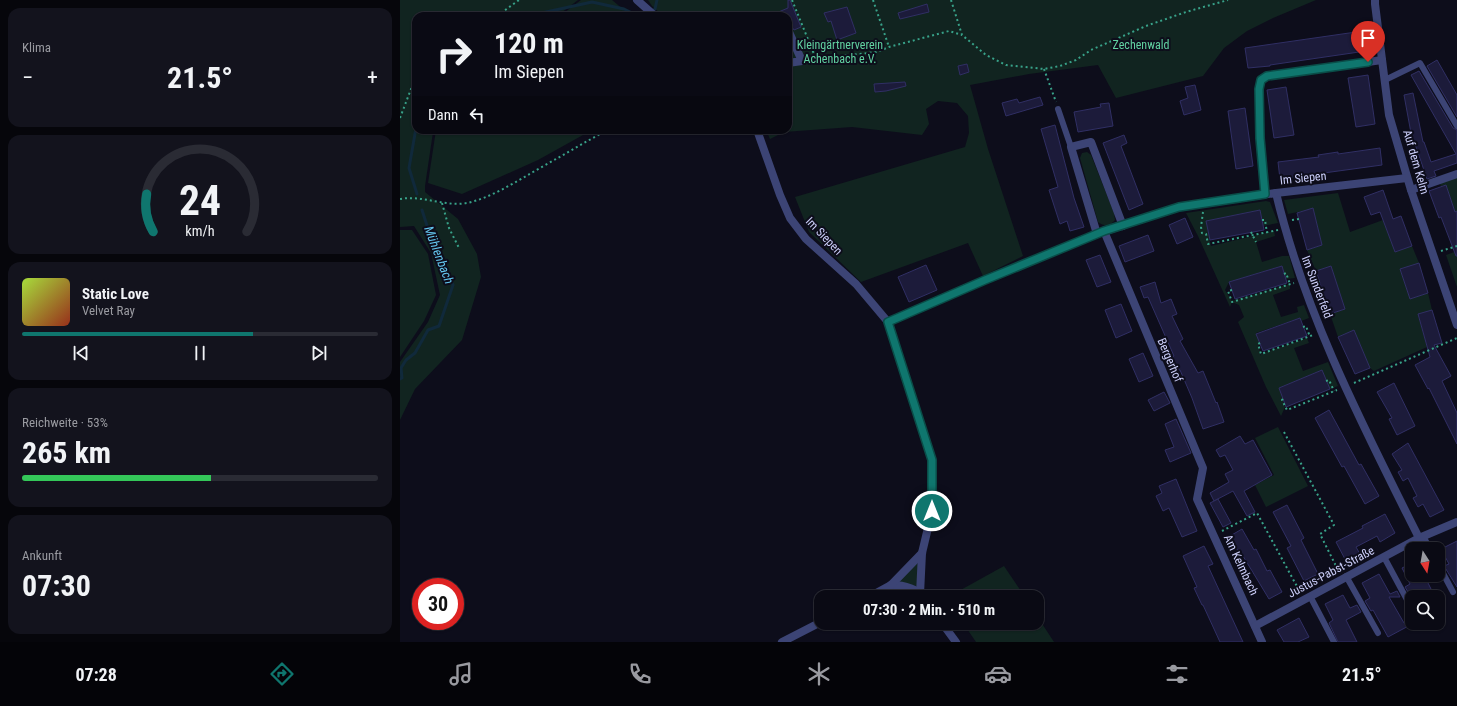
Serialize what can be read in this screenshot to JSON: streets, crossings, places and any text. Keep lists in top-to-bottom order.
{
  "streets": {
    "street": [
      "Auf dem Kelm",
      "Im Siepen",
      "Im Sunderfeld",
      "Bergerhof",
      "Am Kelmbach",
      "Justus-Pabst-Straße"
    ]
  },
  "crossings": [
    ["Auf dem Kelm", "Im Siepen"],
    ["Im Siepen", "Im Sunderfeld"],
    ["Im Siepen", "Bergerhof"],
    ["Bergerhof", "Am Kelmbach"],
    ["Am Kelmbach", "Justus-Pabst-Straße"]
  ],
  "water": ["Mühlenbach"],
  "parks": ["Kleingärtnerverein Achenbach e.V.", "Zechenwald"],
  "north": "bottom",
  "page": {
    "tile": [
      "Klima",
      ["Reichweite · 53%", "265 km"],
      ["Ankunft", "07:30"]
    ],
    "turn": ["120 m", "Im Siepen"],
    "heat": ["−", "21.5°", "+"],
    "then": "Dann",
    "song": ["Static Love", "Velvet Ray"],
    "limit": "30",
    "trip": "07:30 · 2 Min. · 510 m",
    "tabs": ["07:28", "21.5°"],
    "gauge": ["24", "km/h"]
  }
}
